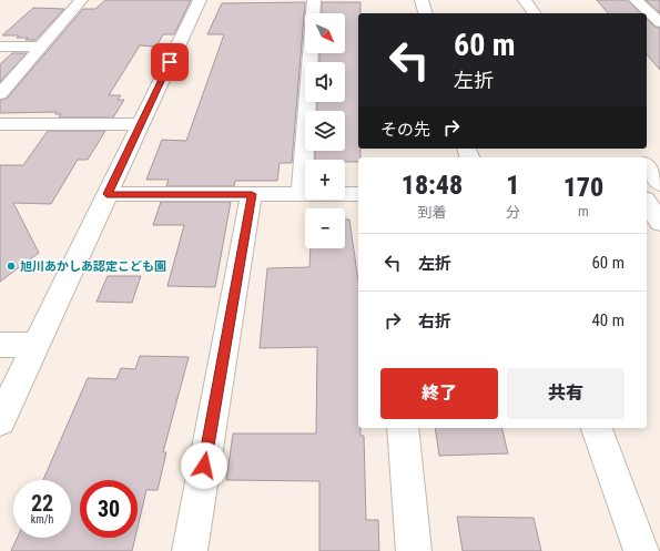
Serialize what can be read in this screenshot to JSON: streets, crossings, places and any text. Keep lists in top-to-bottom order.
{
  "places": ["旭川あかしあ認定こども園"],
  "north": "bottom right",
  "page": {
    "map_buttons": ["+", "−"],
    "turn": ["60 m", "左折"],
    "then": "その先",
    "eta": [
      "18:48",
      "到着",
      "1",
      "分",
      "170",
      "m"
    ],
    "list": [
      {
        "name": "左折",
        "value": "60 m"
      },
      {
        "name": "右折",
        "value": "40 m"
      }
    ],
    "buttons": ["終了", "共有"],
    "speed": "22 km/h",
    "limit": "30"
  }
}
